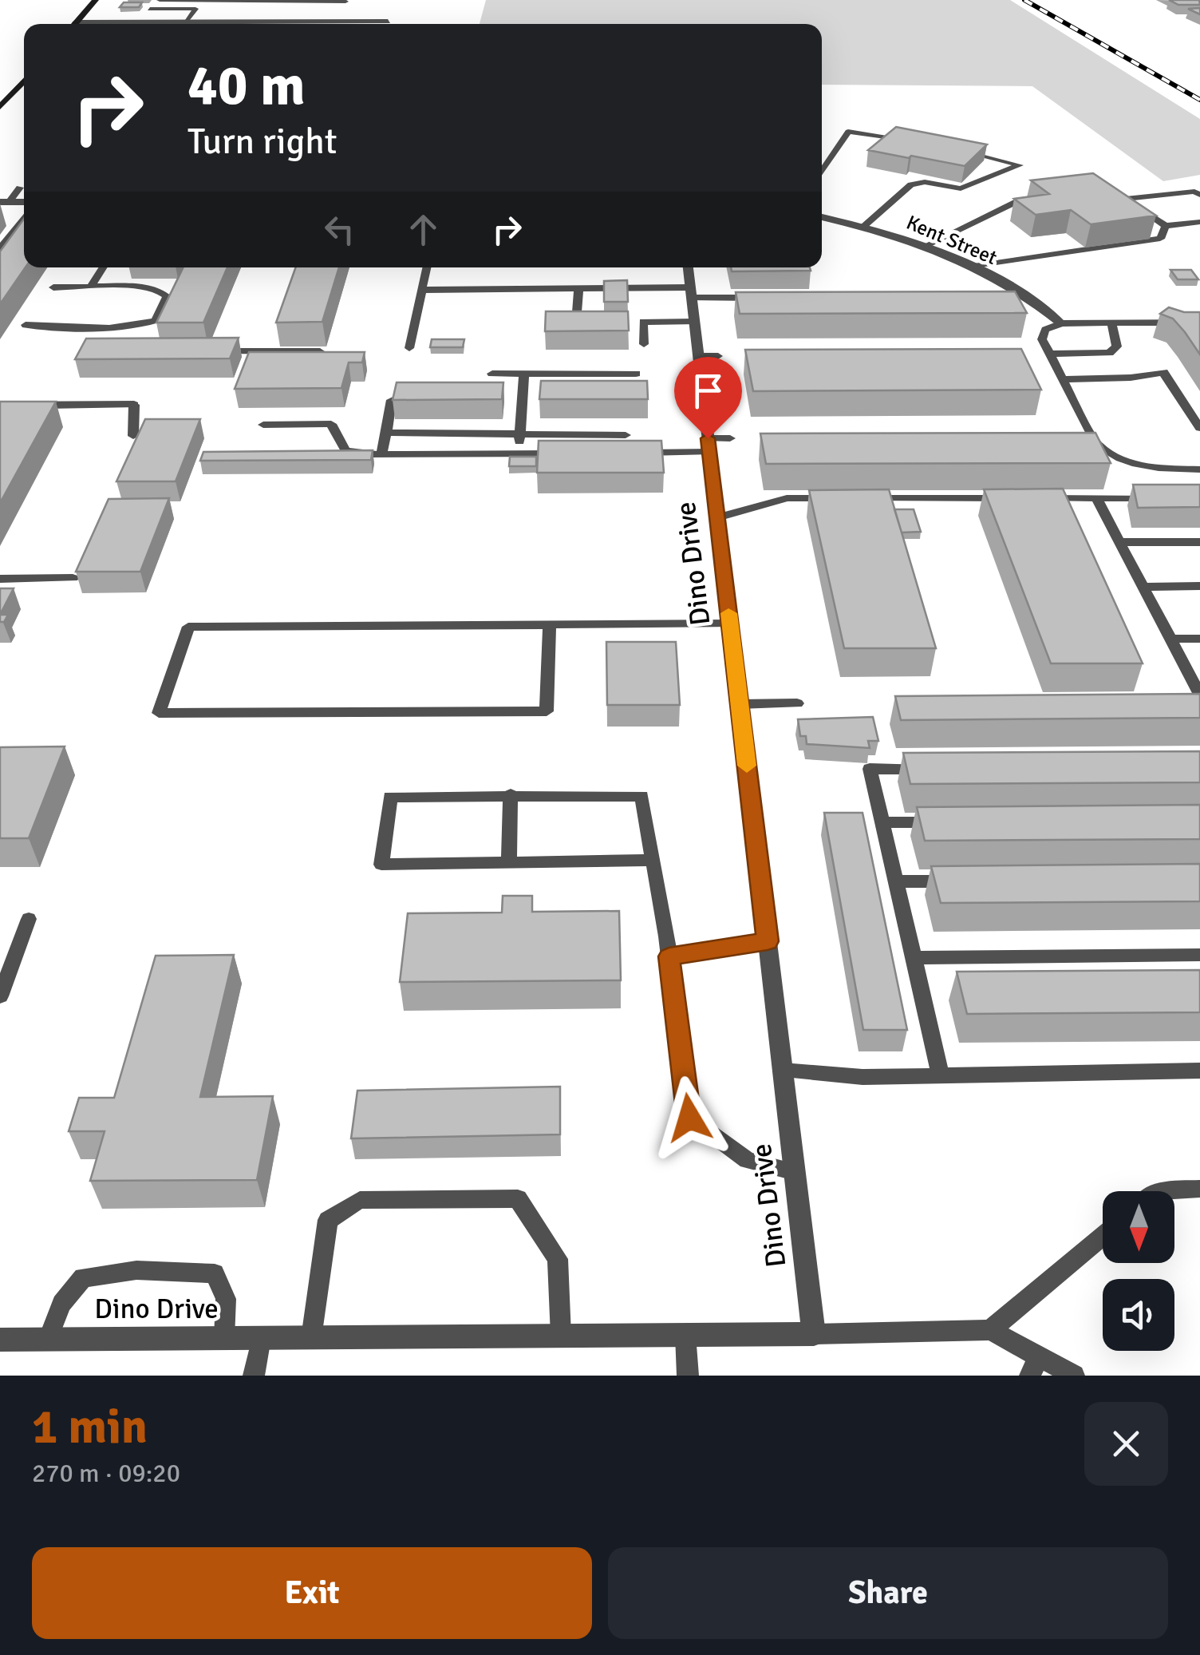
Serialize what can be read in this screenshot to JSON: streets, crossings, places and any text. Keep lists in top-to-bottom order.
{
  "streets": {
    "street": ["Kent Street", "Dino Drive"]
  },
  "north": "bottom",
  "page": {
    "turn": ["40 m", "Turn right"],
    "heading": ["1 min", "270 m · 09:20"],
    "buttons": ["Exit", "Share"]
  }
}
